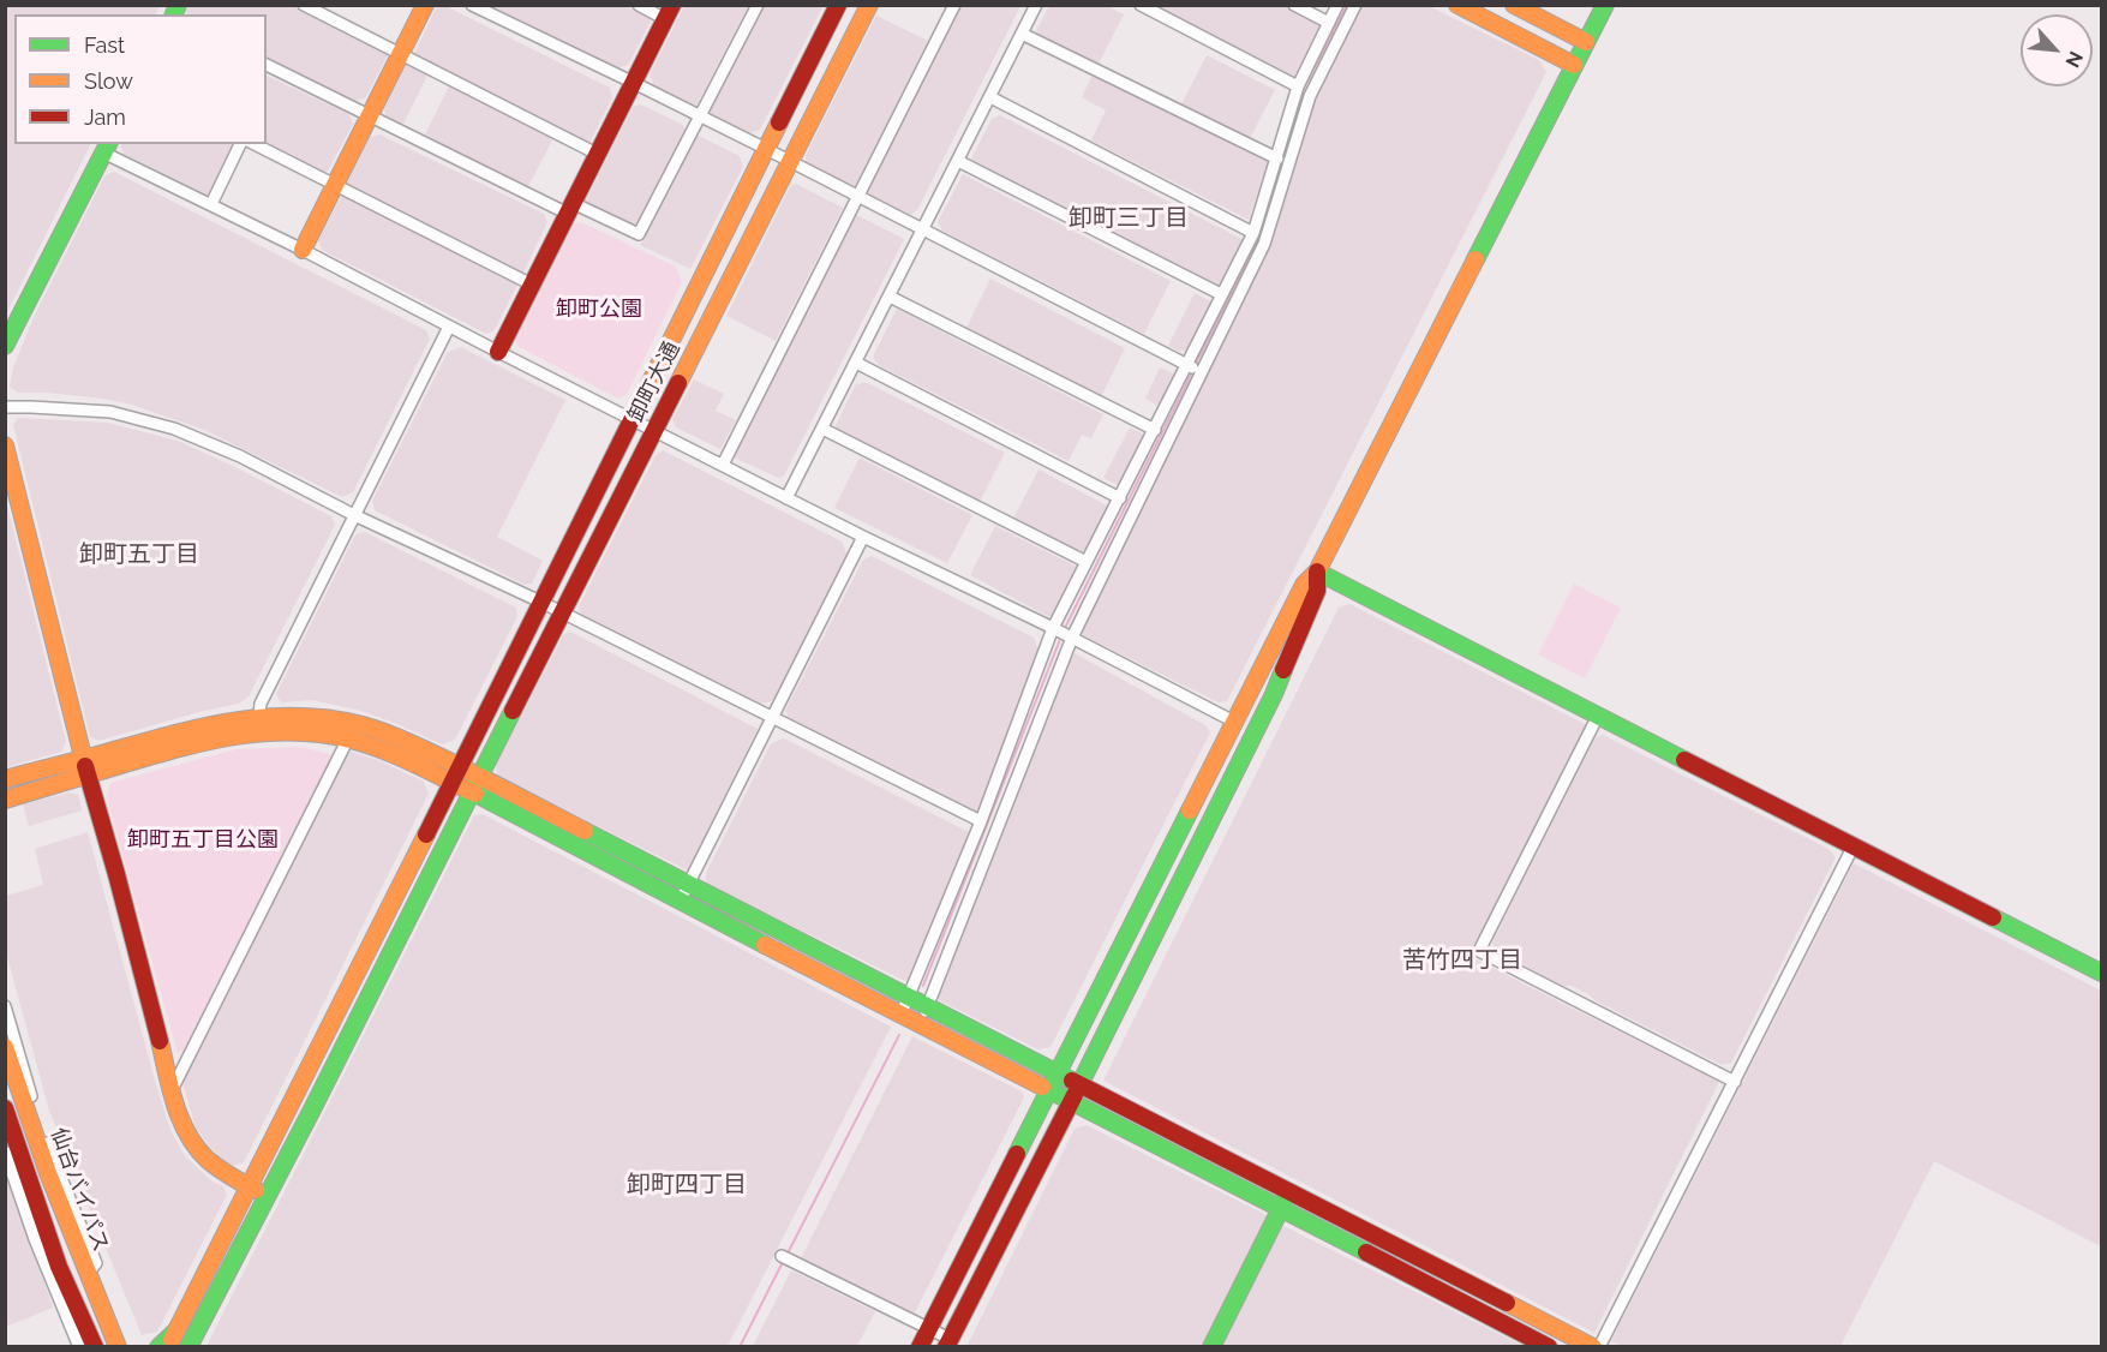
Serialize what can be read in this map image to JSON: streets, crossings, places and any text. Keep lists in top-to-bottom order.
{
  "streets": {
    "main road": ["卸町大通", "仙台バイパス"]
  },
  "districts": [
    "卸町三丁目",
    "卸町五丁目",
    "苦竹四丁目",
    "卸町四丁目"
  ],
  "parks": ["卸町公園", "卸町五丁目公園"],
  "legend": ["Fast", "Slow", "Jam"],
  "north": "bottom right"
}
